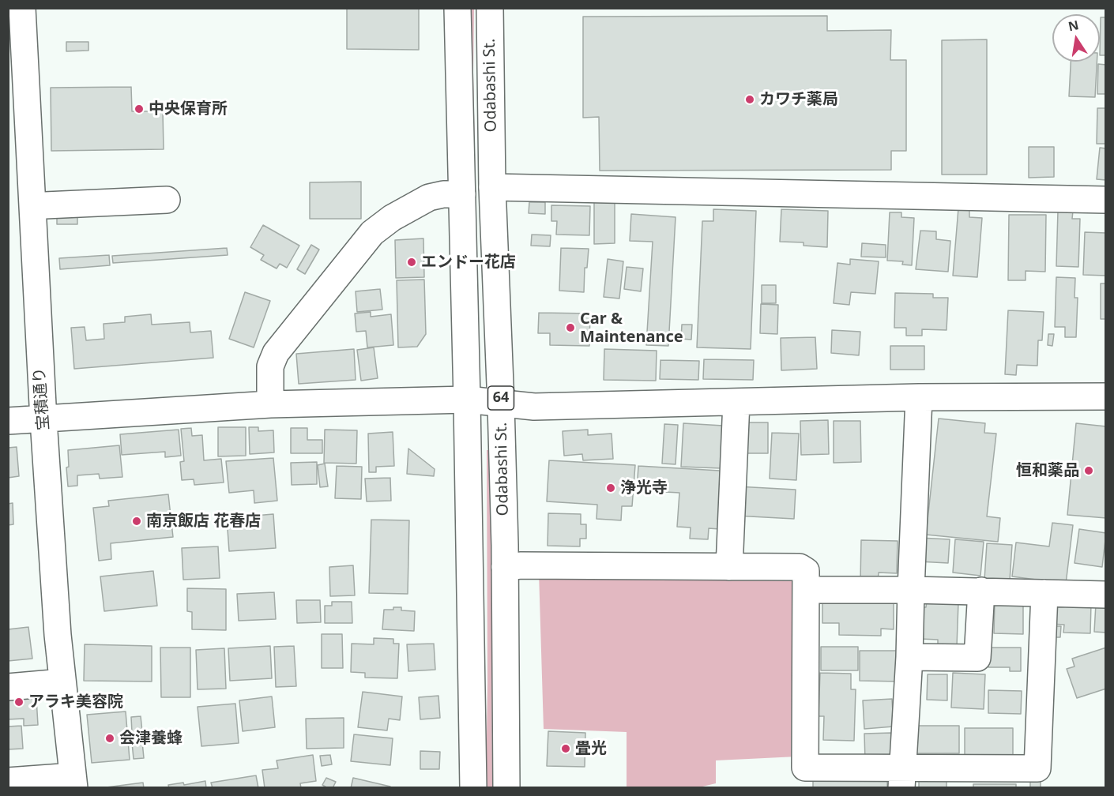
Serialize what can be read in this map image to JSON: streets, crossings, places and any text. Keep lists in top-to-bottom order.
{
  "streets": {
    "street": ["Odabashi St.", "64", "宝積通り"]
  },
  "places": [
    "カワチ薬局",
    "中央保育所",
    "エンドー花店",
    "Car & Maintenance",
    "恒和薬品",
    "浄光寺",
    "南京飯店 花春店",
    "アラキ美容院",
    "会津養蜂",
    "畳光"
  ],
  "north": "top"
}
